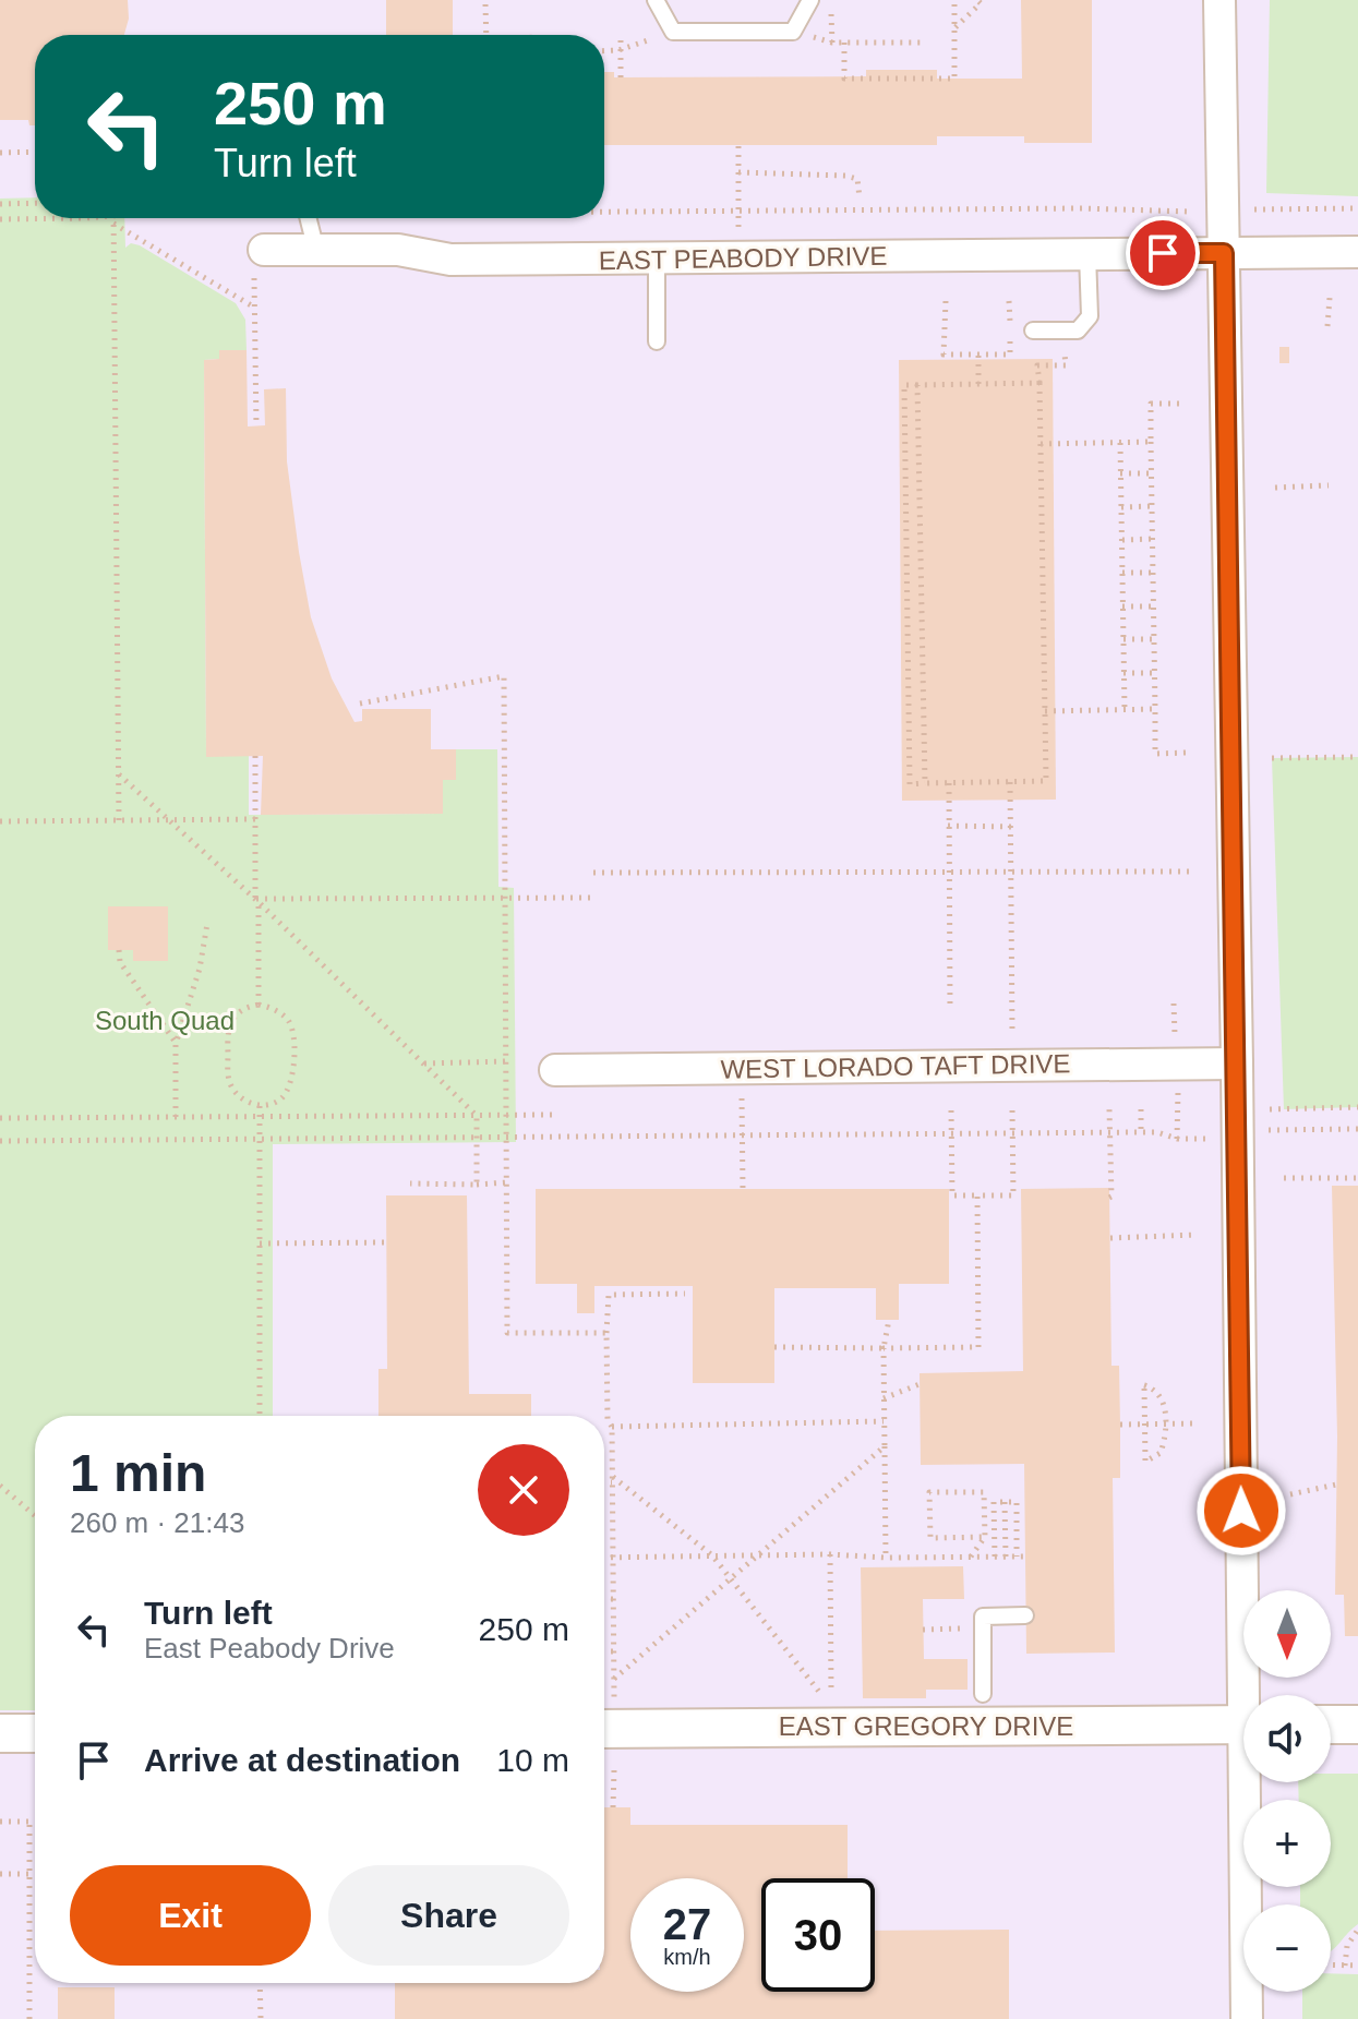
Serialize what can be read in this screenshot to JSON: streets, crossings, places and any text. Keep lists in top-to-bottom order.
{
  "streets": {
    "street": ["EAST PEABODY DRIVE", "WEST LORADO TAFT DRIVE", "EAST GREGORY DRIVE"]
  },
  "parks": ["South Quad"],
  "north": "bottom",
  "page": {
    "turn": ["250 m", "Turn left"],
    "heading": ["1 min", "260 m · 21:43"],
    "list": [
      {
        "name": "Turn left",
        "note": "East Peabody Drive",
        "value": "250 m"
      },
      {
        "name": "Arrive at destination",
        "value": "10 m"
      }
    ],
    "map_buttons": ["+", "−"],
    "buttons": ["Exit", "Share"],
    "speed": "27 km/h",
    "limit": "30"
  }
}
